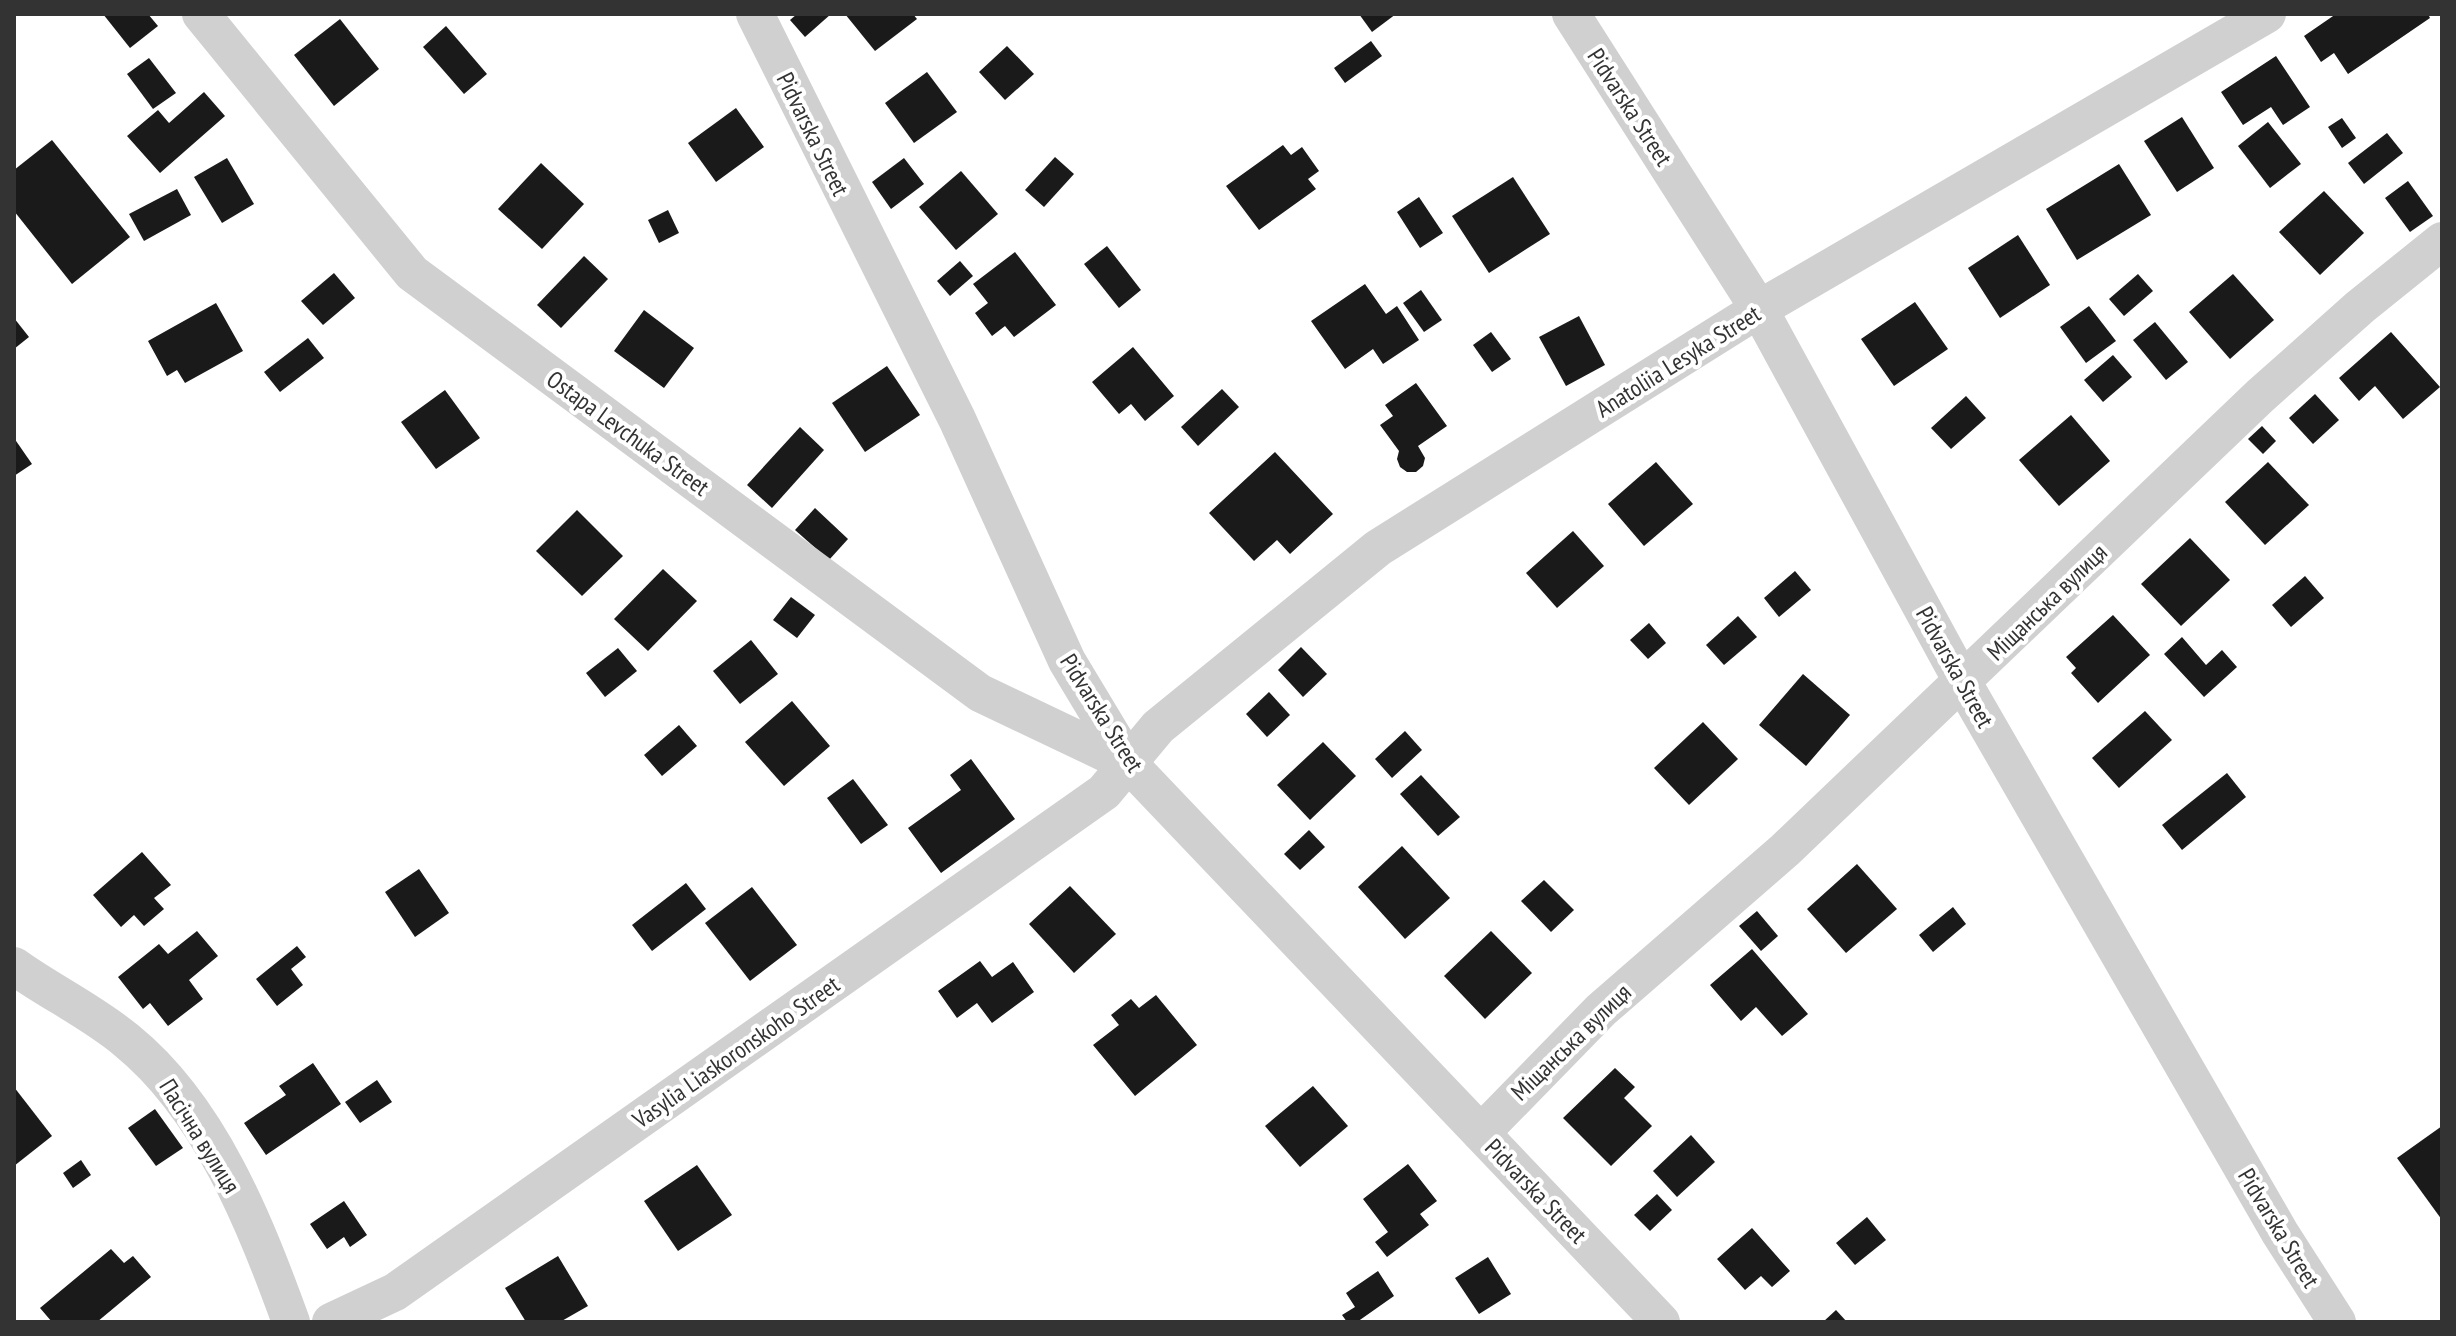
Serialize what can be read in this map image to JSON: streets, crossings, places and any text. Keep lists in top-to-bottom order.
{
  "streets": {
    "street": [
      "Pidvarska Street",
      "Anatoliia Lesyka Street",
      "Ostapa Levchuka Street",
      "Міщанська вулиця",
      "Vasylia Liaskoronskoho Street",
      "Пасічна вулиця"
    ]
  },
  "crossings": [
    ["Pidvarska Street", "Anatoliia Lesyka Street"],
    ["Pidvarska Street", "Ostapa Levchuka Street"],
    ["Pidvarska Street", "Міщанська вулиця"],
    ["Pidvarska Street", "Vasylia Liaskoronskoho Street"],
    ["Anatoliia Lesyka Street", "Ostapa Levchuka Street"],
    ["Anatoliia Lesyka Street", "Vasylia Liaskoronskoho Street"],
    ["Ostapa Levchuka Street", "Vasylia Liaskoronskoho Street"]
  ]
}
